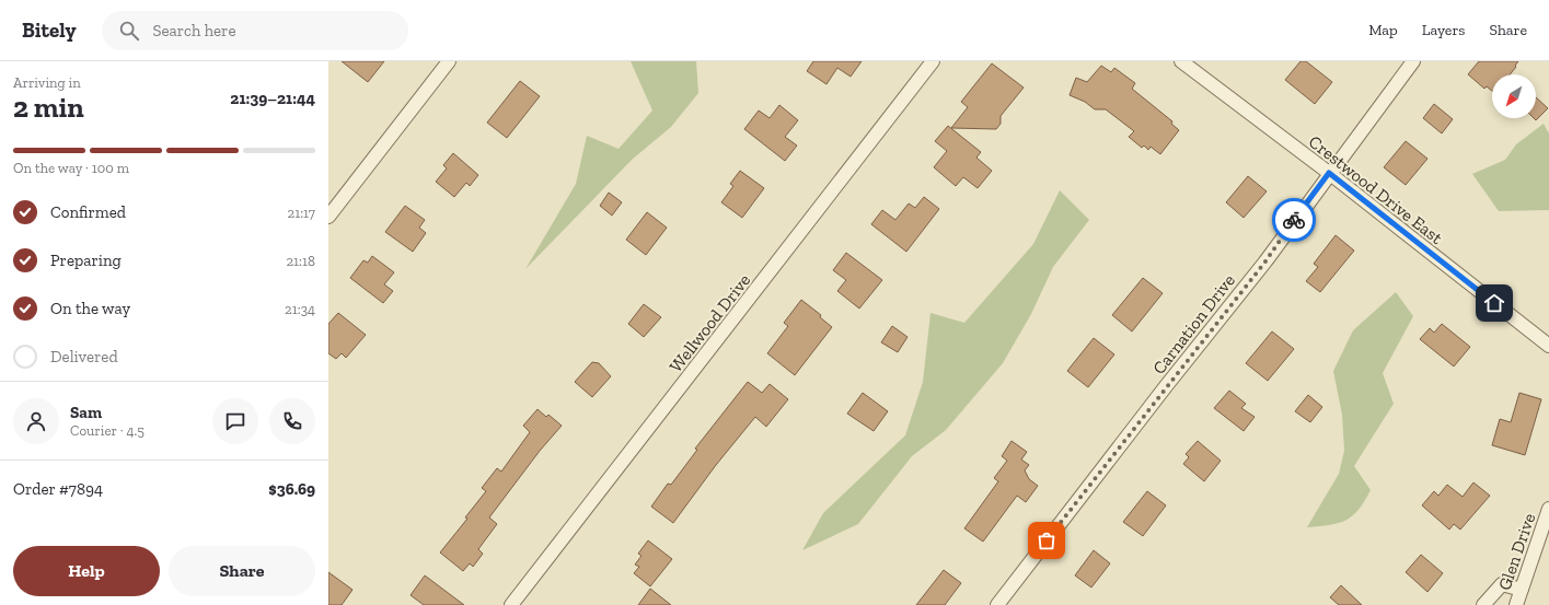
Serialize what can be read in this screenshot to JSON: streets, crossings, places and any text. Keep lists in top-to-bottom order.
{
  "streets": {
    "street": [
      "Crestwood Drive East",
      "Wellwood Drive",
      "Carnation Drive",
      "Glen Drive"
    ]
  },
  "crossings": [
    ["Crestwood Drive East", "Carnation Drive"]
  ],
  "north": "bottom left",
  "page": {
    "header": "Bitely",
    "search": "Search here",
    "nav": ["Map", "Layers", "Share"],
    "heading": ["2 min", "Arriving in", "21:39–21:44"],
    "panel": [
      "Sam",
      "Courier · 4.5",
      "Order #7894",
      "$36.69"
    ],
    "bar": "On the way · 100 m",
    "list": [
      ["Confirmed", "21:17"],
      ["Preparing", "21:18"],
      ["On the way", "21:34"],
      "Delivered"
    ],
    "buttons": ["Help", "Share"]
  }
}
